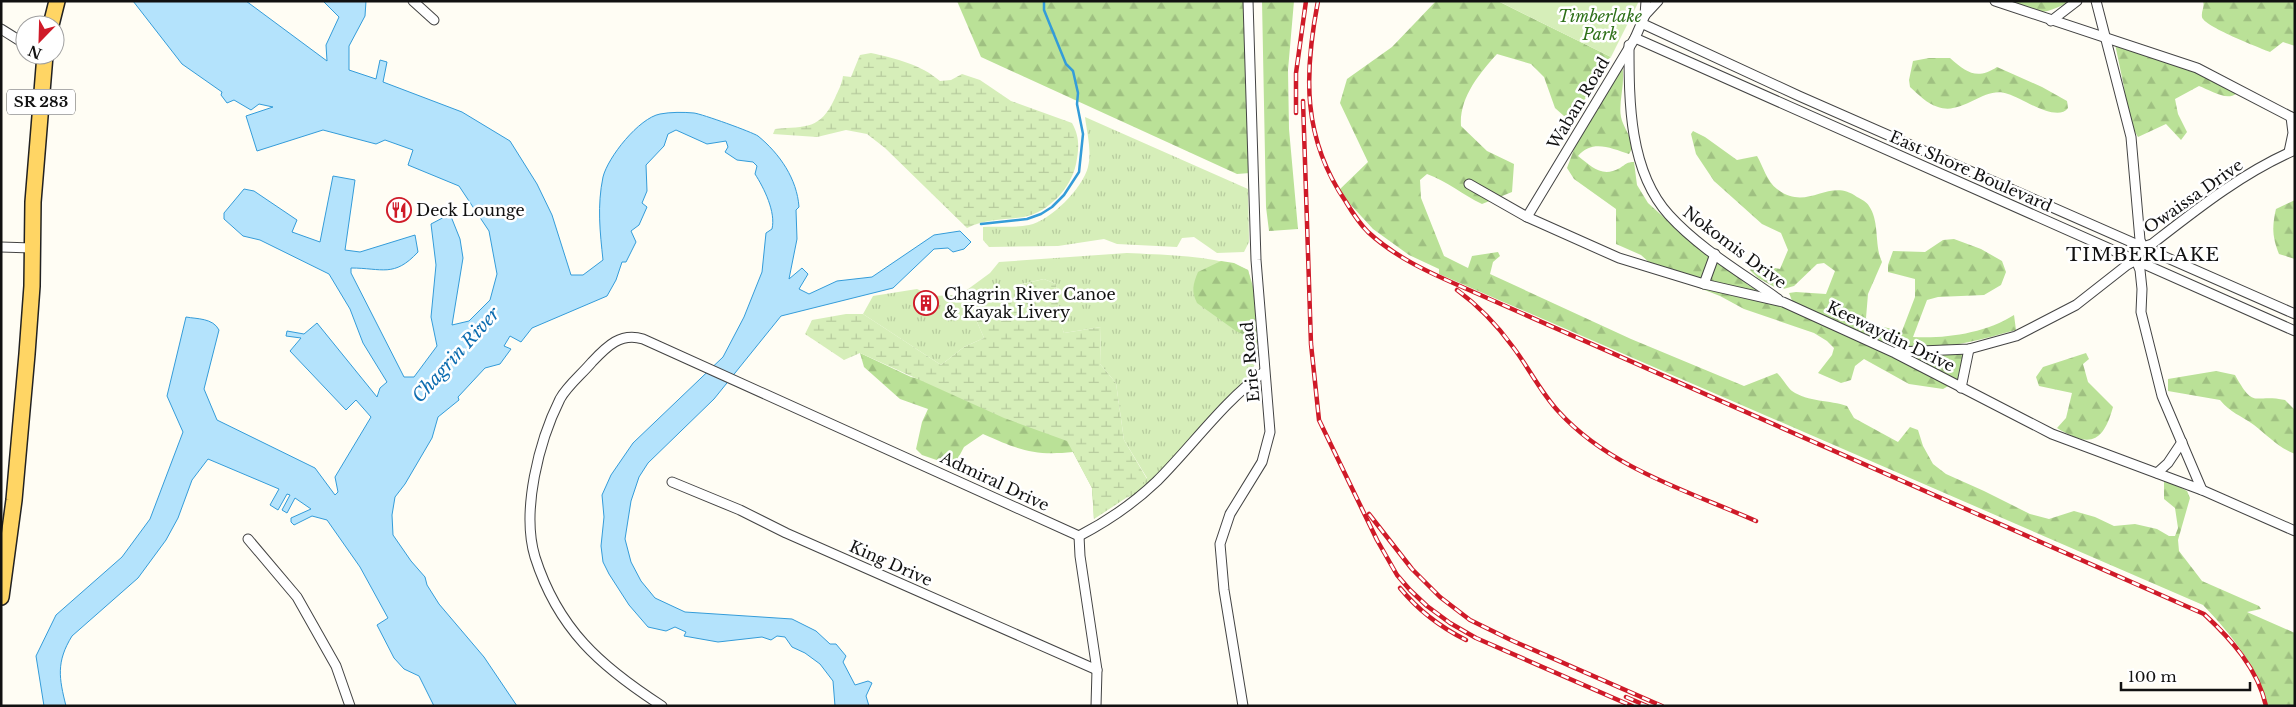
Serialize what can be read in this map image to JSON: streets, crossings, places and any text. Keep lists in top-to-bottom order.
{
  "streets": {
    "main road": ["SR 283"],
    "street": [
      "Waban Road",
      "East Shore Boulevard",
      "Owaissa Drive",
      "Nokomis Drive",
      "Keewaydin Drive",
      "Erie Road",
      "Admiral Drive",
      "King Drive"
    ]
  },
  "crossings": [
    ["Waban Road", "East Shore Boulevard"],
    ["Waban Road", "Nokomis Drive"],
    ["Waban Road", "Keewaydin Drive"],
    ["East Shore Boulevard", "Owaissa Drive"],
    ["East Shore Boulevard", "Nokomis Drive"],
    ["Owaissa Drive", "Keewaydin Drive"],
    ["Nokomis Drive", "Keewaydin Drive"]
  ],
  "districts": ["TIMBERLAKE"],
  "water": ["Chagrin River"],
  "parks": ["Timberlake Park"],
  "places": {
    "restaurant": ["Deck Lounge"],
    "building": ["Chagrin River Canoe & Kayak Livery"]
  },
  "scale_bar": "100 m",
  "north": "bottom left"
}
